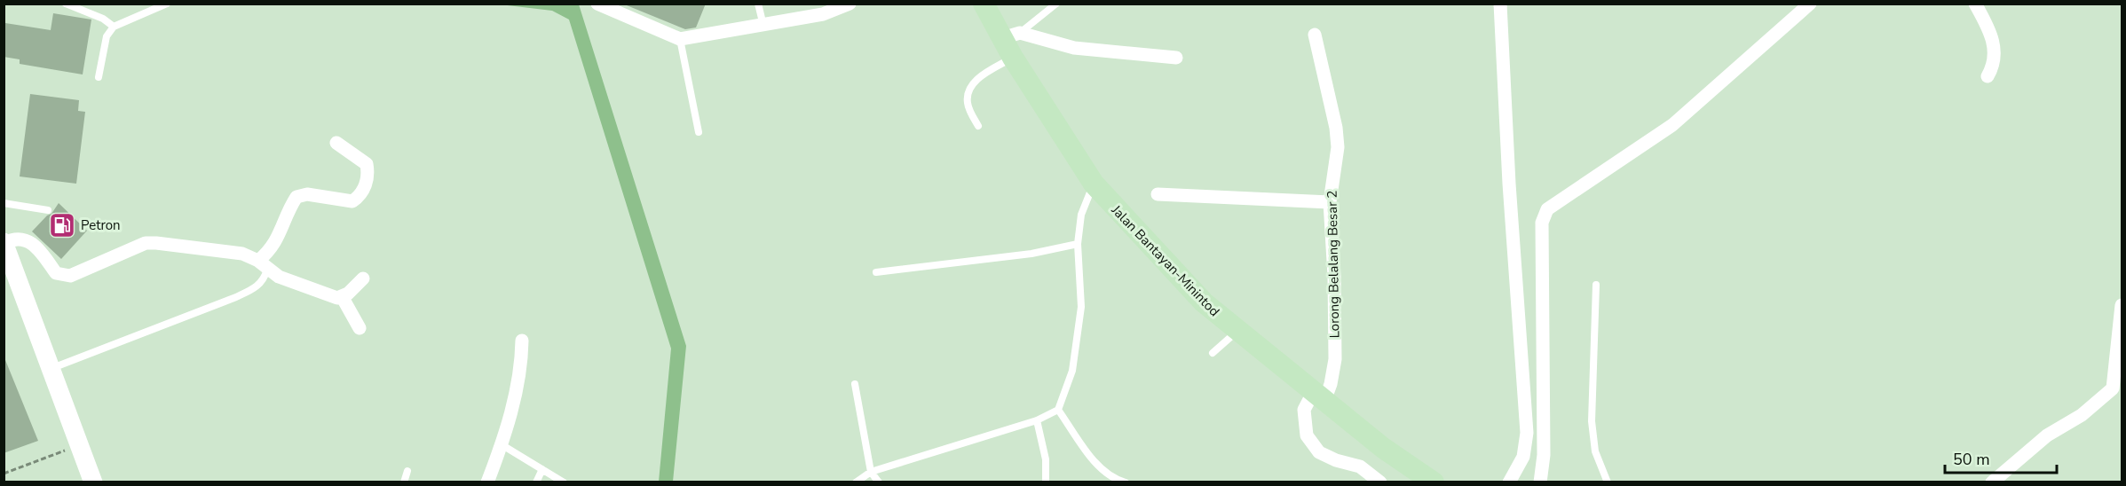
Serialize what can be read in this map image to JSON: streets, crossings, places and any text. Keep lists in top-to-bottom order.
{
  "streets": {
    "main road": ["Jalan Bantayan-Minintod"],
    "street": ["Lorong Belalang Besar 2"]
  },
  "crossings": [
    ["Jalan Bantayan-Minintod", "Lorong Belalang Besar 2"]
  ],
  "places": {
    "fuel station": ["Petron"]
  },
  "scale_bar": "50 m"
}
